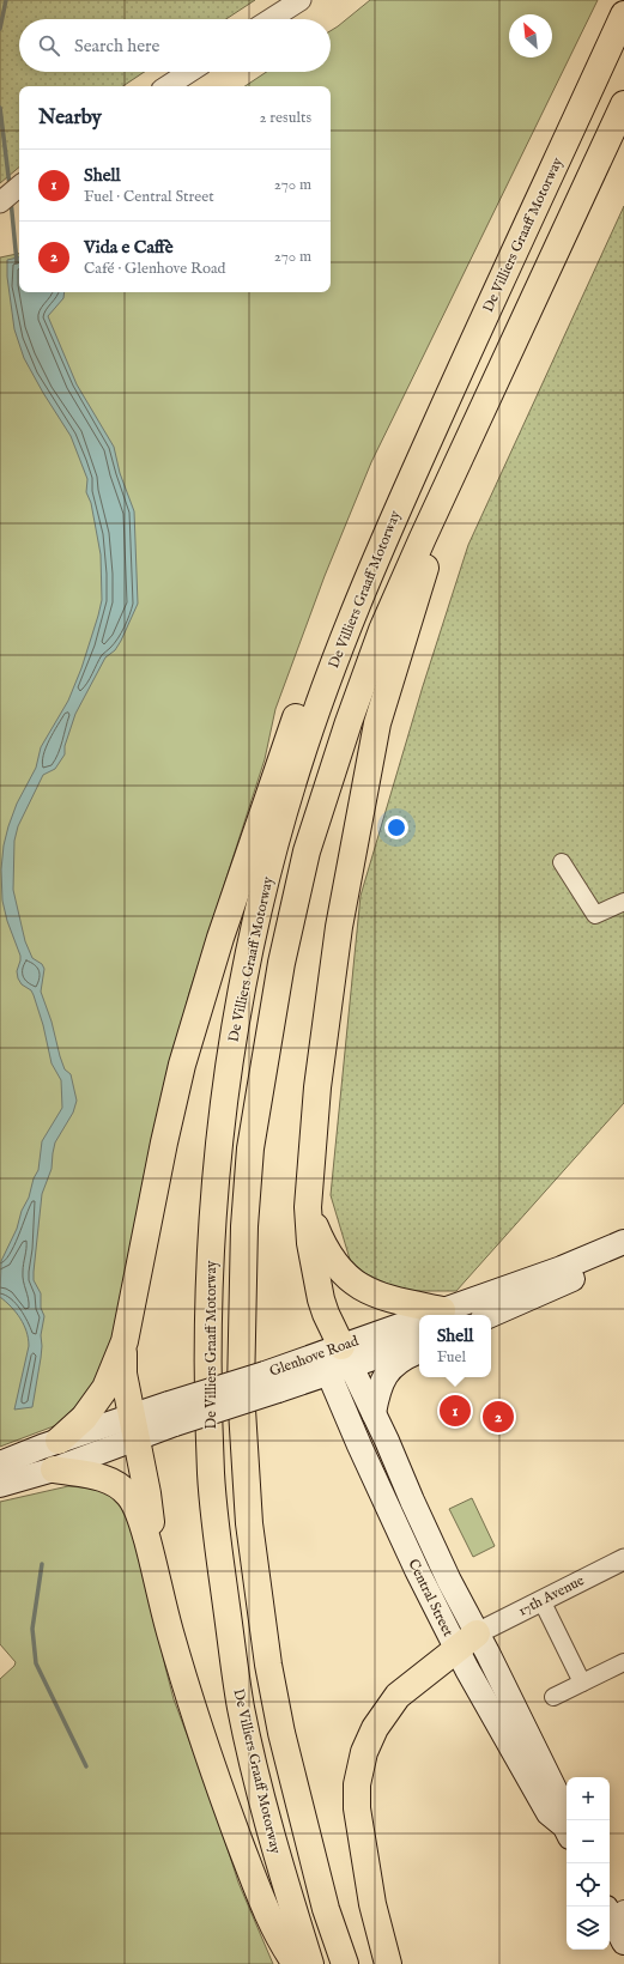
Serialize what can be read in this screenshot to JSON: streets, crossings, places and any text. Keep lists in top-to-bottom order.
{
  "streets": {
    "highway": ["De Villiers Graaff Motorway"],
    "main road": ["Glenhove Road", "Central Street"],
    "street": ["17th Avenue"]
  },
  "crossings": [
    ["Glenhove Road", "Central Street"],
    ["17th Avenue", "Central Street"]
  ],
  "north": "top left",
  "page": {
    "search": "Search here",
    "heading": ["Nearby", "2 results"],
    "list": [
      {
        "mark": "1",
        "name": "Shell",
        "note": "Fuel · Central Street",
        "value": "270 m"
      },
      {
        "mark": "2",
        "name": "Vida e Caffè",
        "note": "Café · Glenhove Road",
        "value": "270 m"
      }
    ],
    "popup": ["Shell", "Fuel"],
    "pins": ["1", "2"],
    "map_buttons": ["+", "−"]
  }
}
